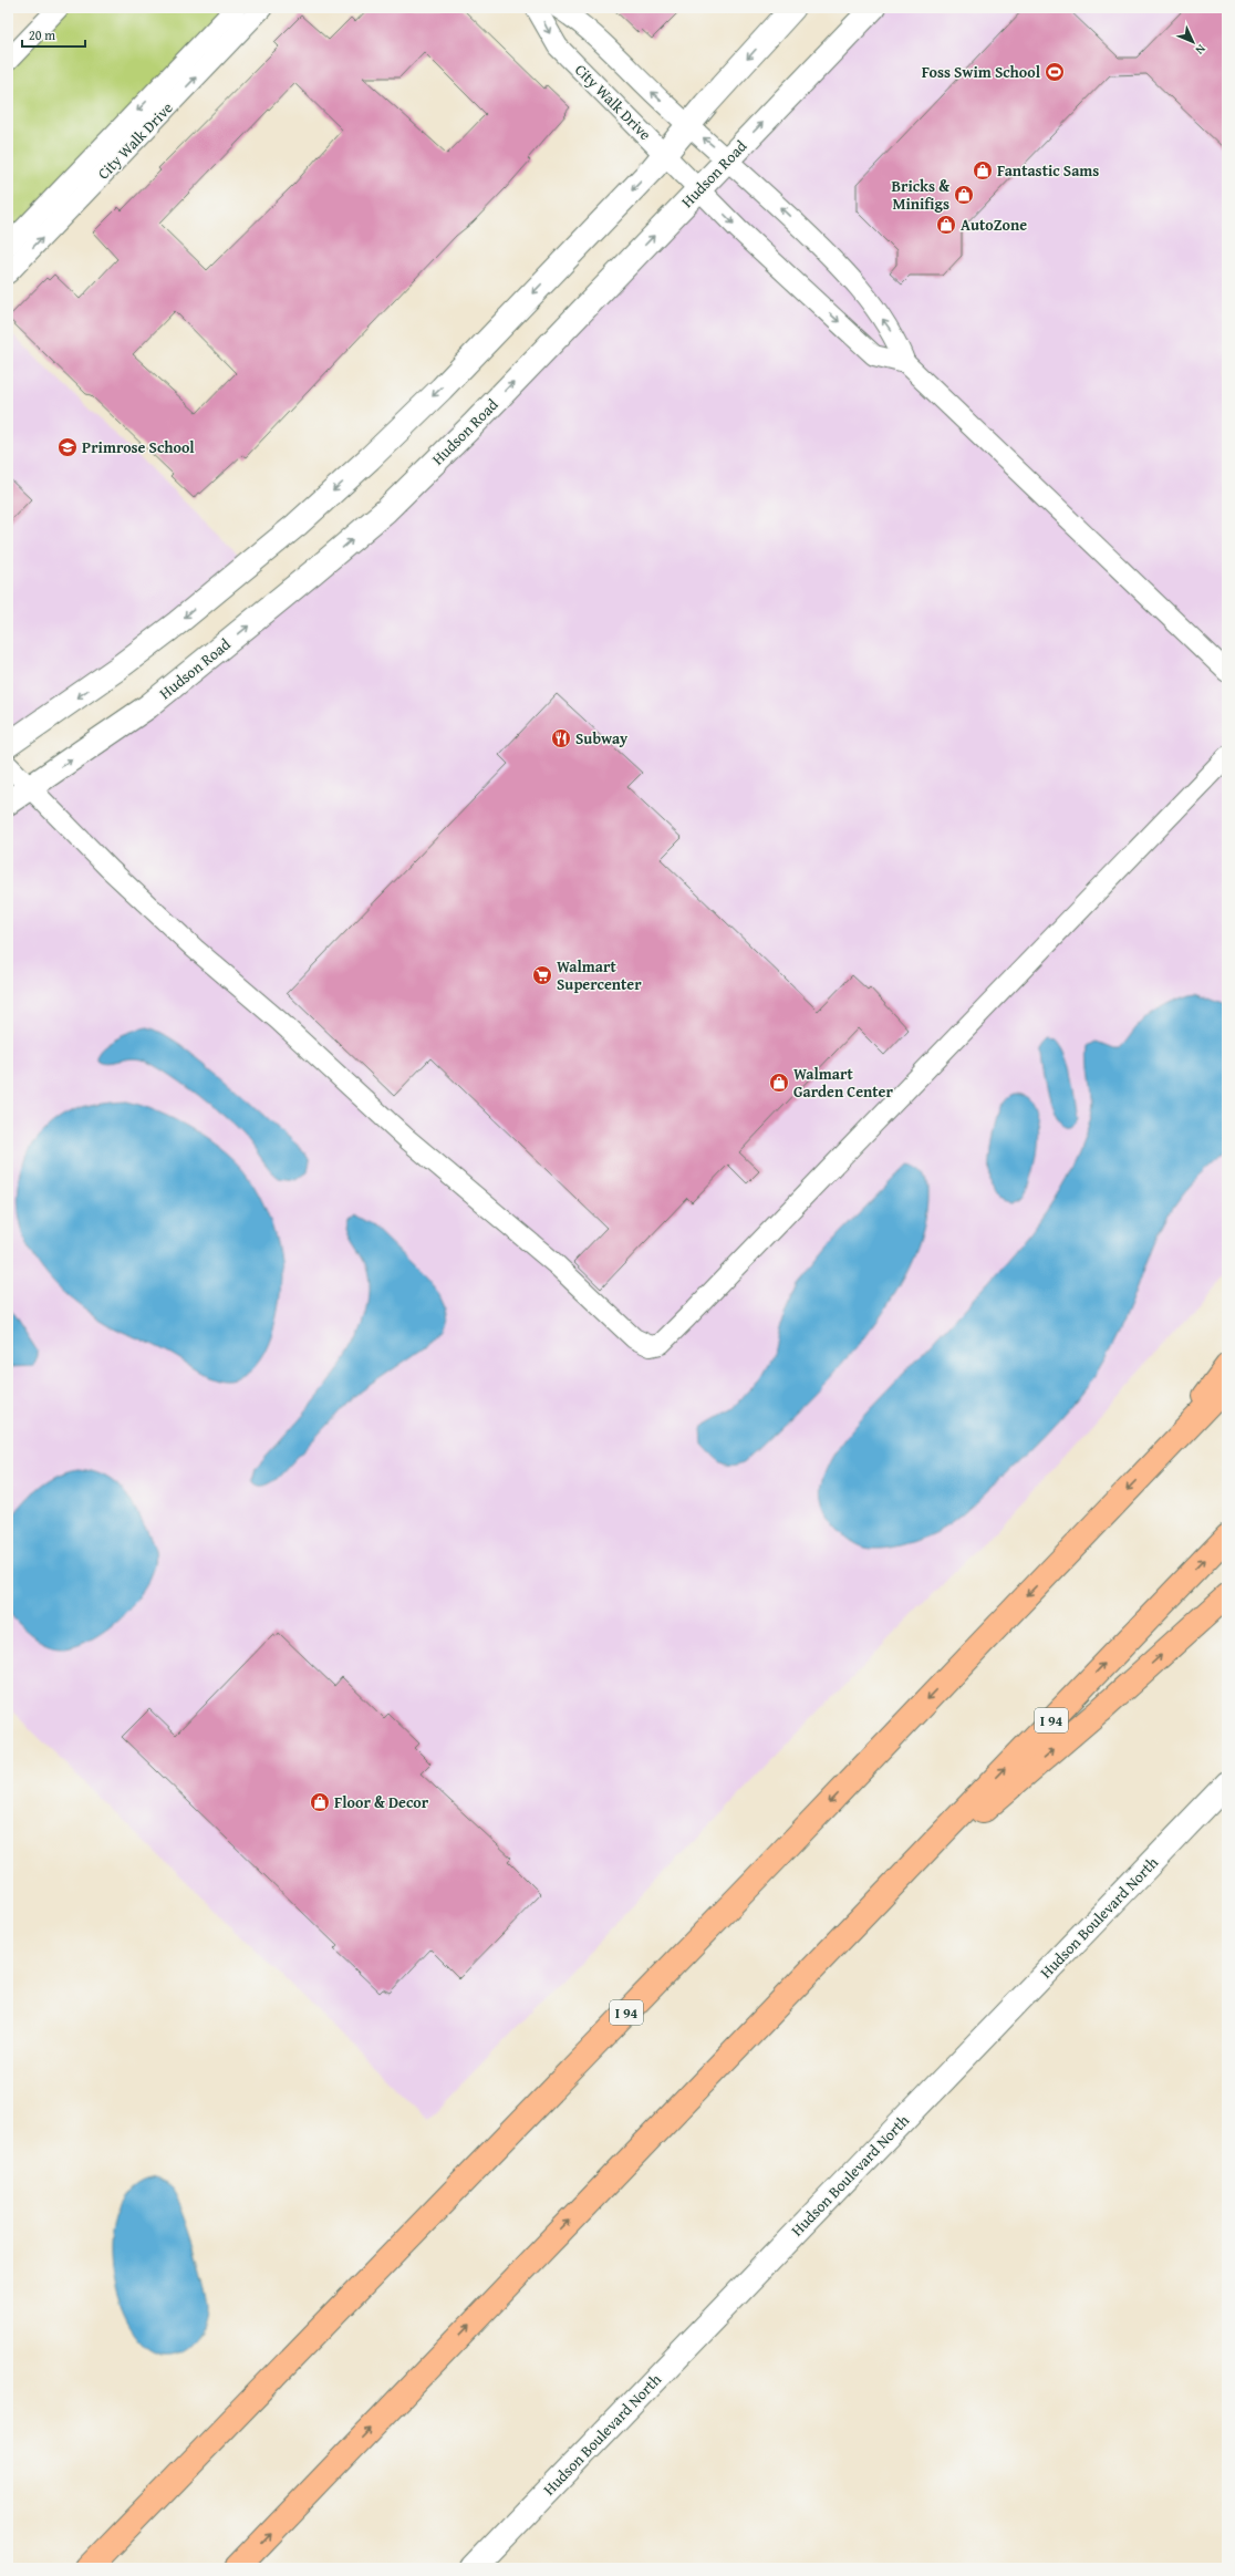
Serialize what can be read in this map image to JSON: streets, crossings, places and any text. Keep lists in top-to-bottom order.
{
  "streets": {
    "highway": ["I 94"],
    "street": ["City Walk Drive", "Hudson Road", "Hudson Boulevard North"]
  },
  "crossings": [
    ["City Walk Drive", "Hudson Road"]
  ],
  "places": {
    "sports": ["Foss Swim School"],
    "shop": [
      "Fantastic Sams",
      "Bricks & Minifigs",
      "AutoZone",
      "Walmart Garden Center",
      "Floor & Decor"
    ],
    "school or university": ["Primrose School"],
    "restaurant": ["Subway"],
    "supermarket": ["Walmart Supercenter"]
  },
  "scale_bar": "20 m",
  "north": "bottom right"
}
